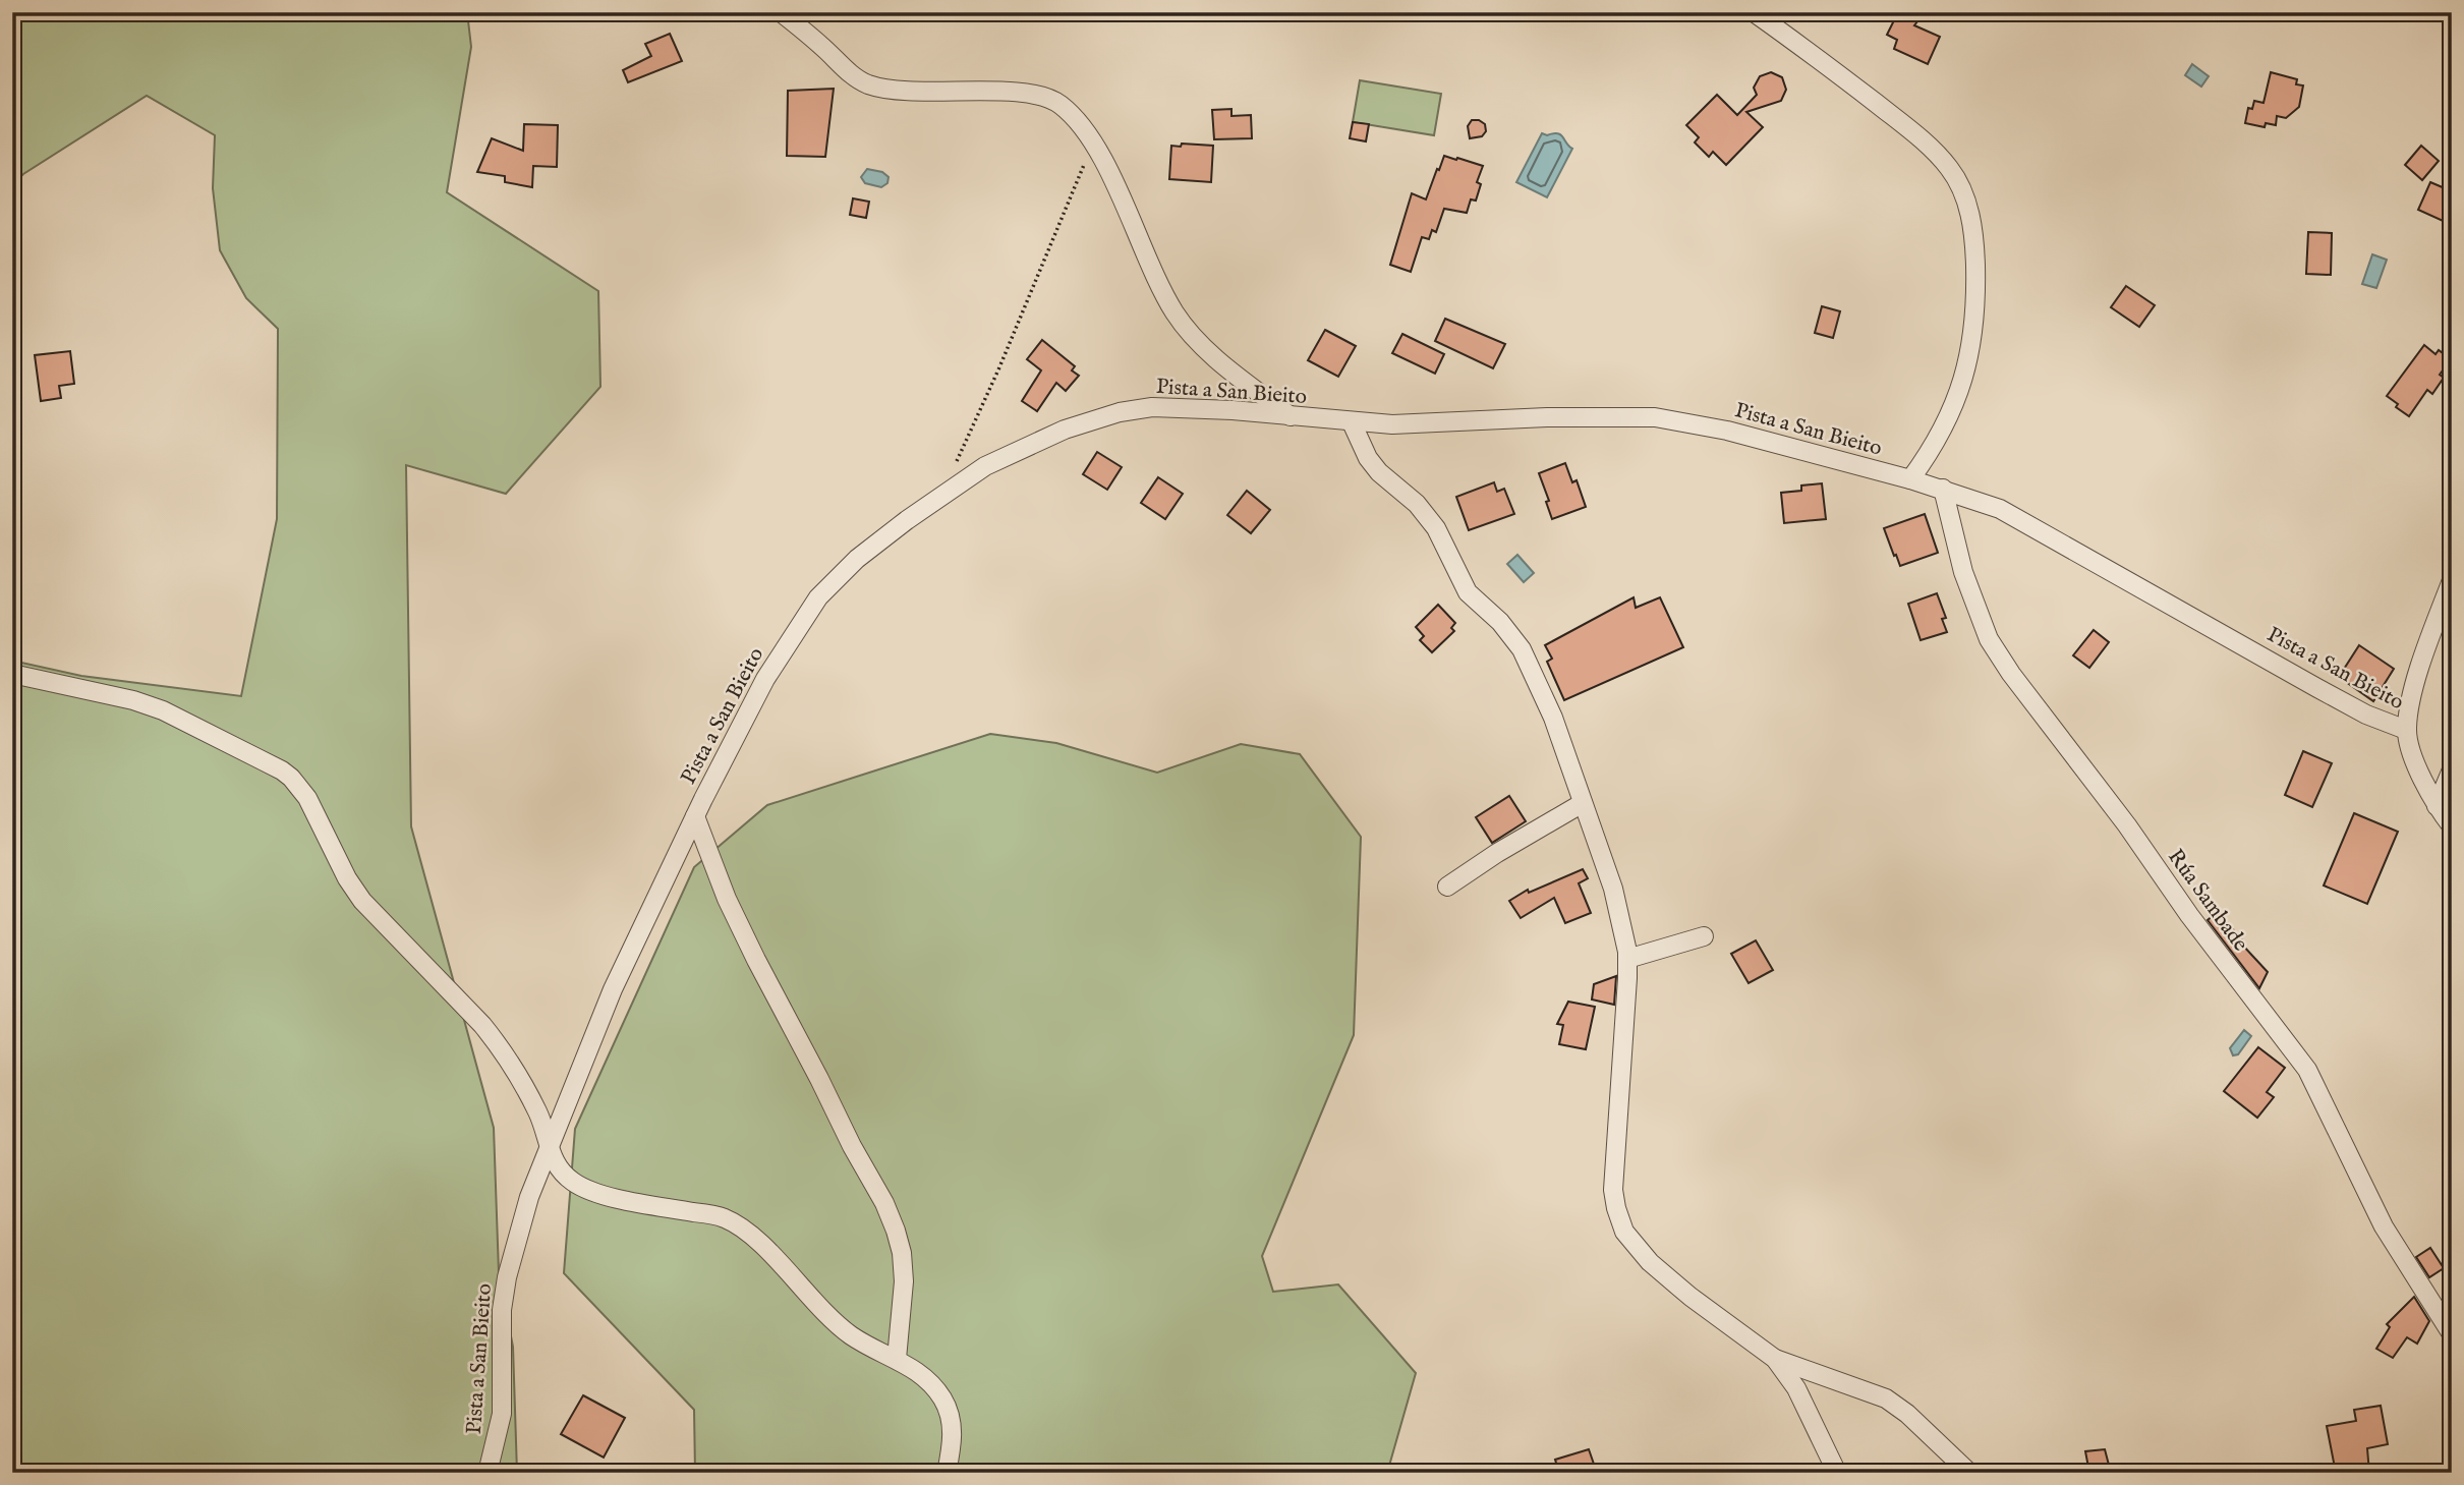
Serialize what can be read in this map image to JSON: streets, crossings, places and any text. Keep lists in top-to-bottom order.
{
  "streets": {
    "street": ["Pista a San Bieito", "Rúa Sambade"]
  },
  "crossings": [
    ["Pista a San Bieito", "Rúa Sambade"]
  ]
}
